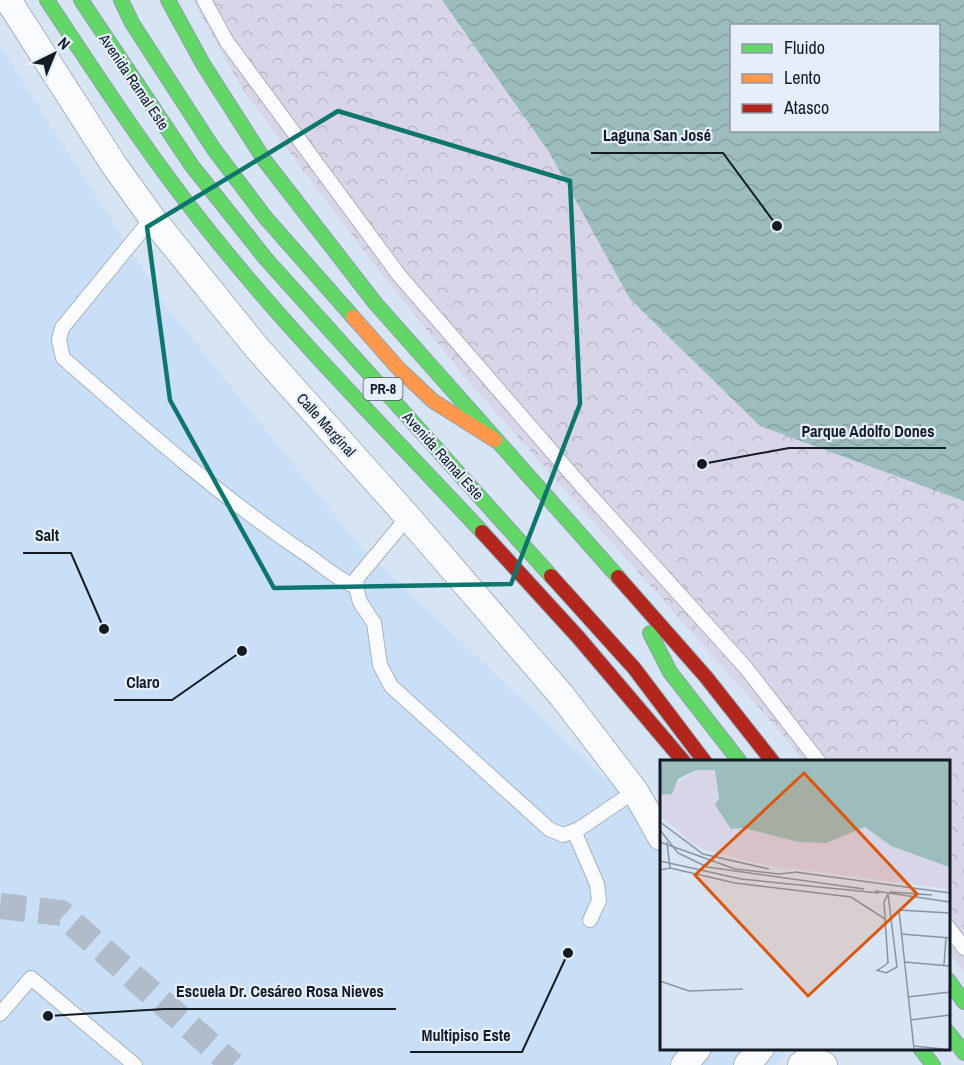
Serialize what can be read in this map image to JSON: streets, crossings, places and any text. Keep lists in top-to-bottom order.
{
  "streets": {
    "main road": ["Avenida Ramal Este", "PR-8"],
    "street": ["Calle Marginal"]
  },
  "places": [
    "Laguna San José",
    "Parque Adolfo Dones",
    "Salt",
    "Claro",
    "Multipiso Este",
    "Escuela Dr. Cesáreo Rosa Nieves"
  ],
  "legend": ["Fluido", "Lento", "Atasco"],
  "north": "top right"
}
